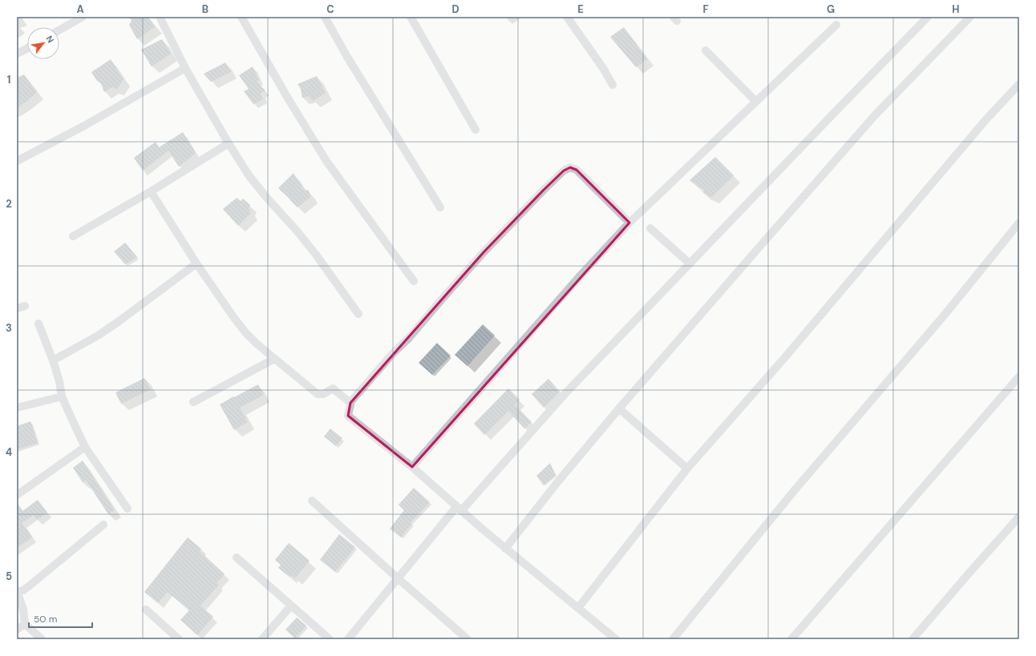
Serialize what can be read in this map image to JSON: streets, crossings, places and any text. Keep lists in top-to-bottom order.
{
  "scale_bar": "50 m",
  "north": "top right",
  "grid": {
    "columns": [
      "A",
      "B",
      "C",
      "D",
      "E",
      "F",
      "G",
      "H"
    ],
    "rows": [
      "1",
      "2",
      "3",
      "4",
      "5"
    ]
  }
}
